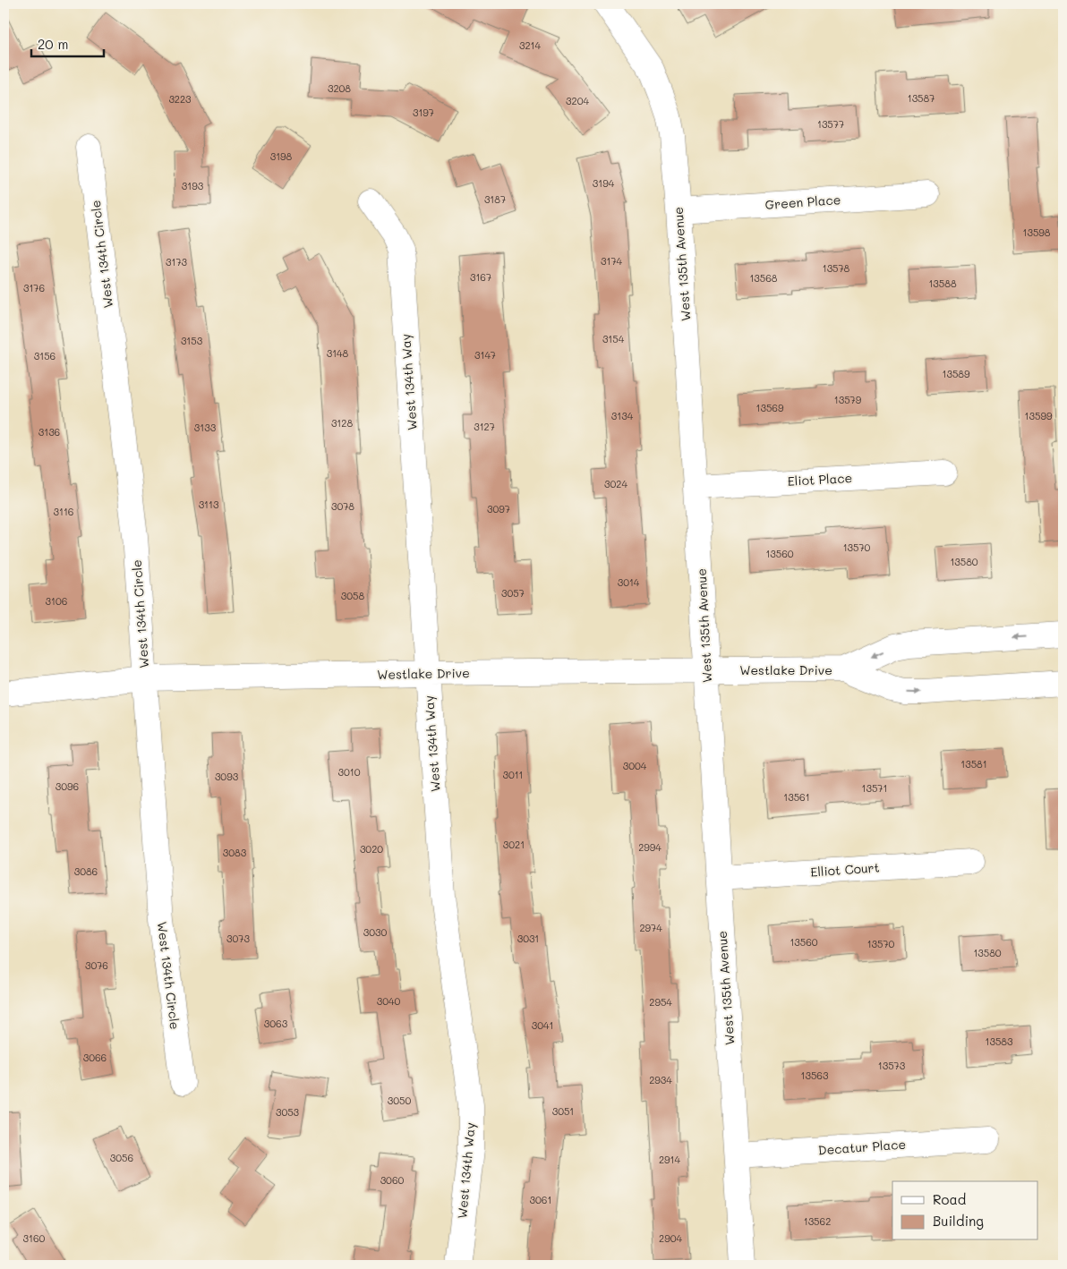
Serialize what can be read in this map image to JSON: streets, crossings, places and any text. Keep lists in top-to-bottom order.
{
  "streets": {
    "street": [
      "Green Place",
      "West 134th Circle",
      "West 135th Avenue",
      "West 134th Way",
      "Eliot Place",
      "Westlake Drive",
      "Elliot Court",
      "Decatur Place"
    ]
  },
  "crossings": [
    ["Green Place", "West 135th Avenue"],
    ["West 134th Circle", "Westlake Drive"],
    ["West 135th Avenue", "Eliot Place"],
    ["West 135th Avenue", "Westlake Drive"],
    ["West 135th Avenue", "Elliot Court"],
    ["West 135th Avenue", "Decatur Place"],
    ["West 134th Way", "Westlake Drive"]
  ],
  "house_numbers": [
    "3214",
    "3208",
    "13587",
    "3223",
    "3204",
    "3197",
    "13577",
    "3198",
    "3194",
    "3193",
    "3187",
    "13598",
    "3174",
    "3173",
    "13578",
    "3167",
    "13568",
    "13588",
    "3176",
    "3154",
    "3153",
    "3148",
    "3147",
    "3156",
    "13589",
    "13579",
    "13569",
    "3134",
    "13599",
    "3128",
    "3127",
    "3133",
    "3136",
    "3024",
    "3113",
    "3078",
    "3097",
    "3116",
    "13570",
    "13560",
    "13580",
    "3014",
    "3057",
    "3058",
    "3106",
    "13581",
    "3004",
    "3010",
    "3011",
    "3093",
    "3096",
    "13571",
    "13561",
    "3021",
    "2994",
    "3020",
    "3083",
    "3086",
    "2974",
    "3030",
    "3073",
    "3031",
    "13560",
    "13570",
    "13580",
    "3076",
    "3040",
    "2954",
    "3063",
    "3041",
    "13583",
    "3066",
    "13573",
    "13563",
    "2934",
    "3050",
    "3051",
    "3053",
    "3056",
    "2914",
    "3060",
    "3061",
    "13562",
    "3160",
    "2904"
  ],
  "legend": ["Road", "Building"],
  "scale_bar": "20 m"
}
